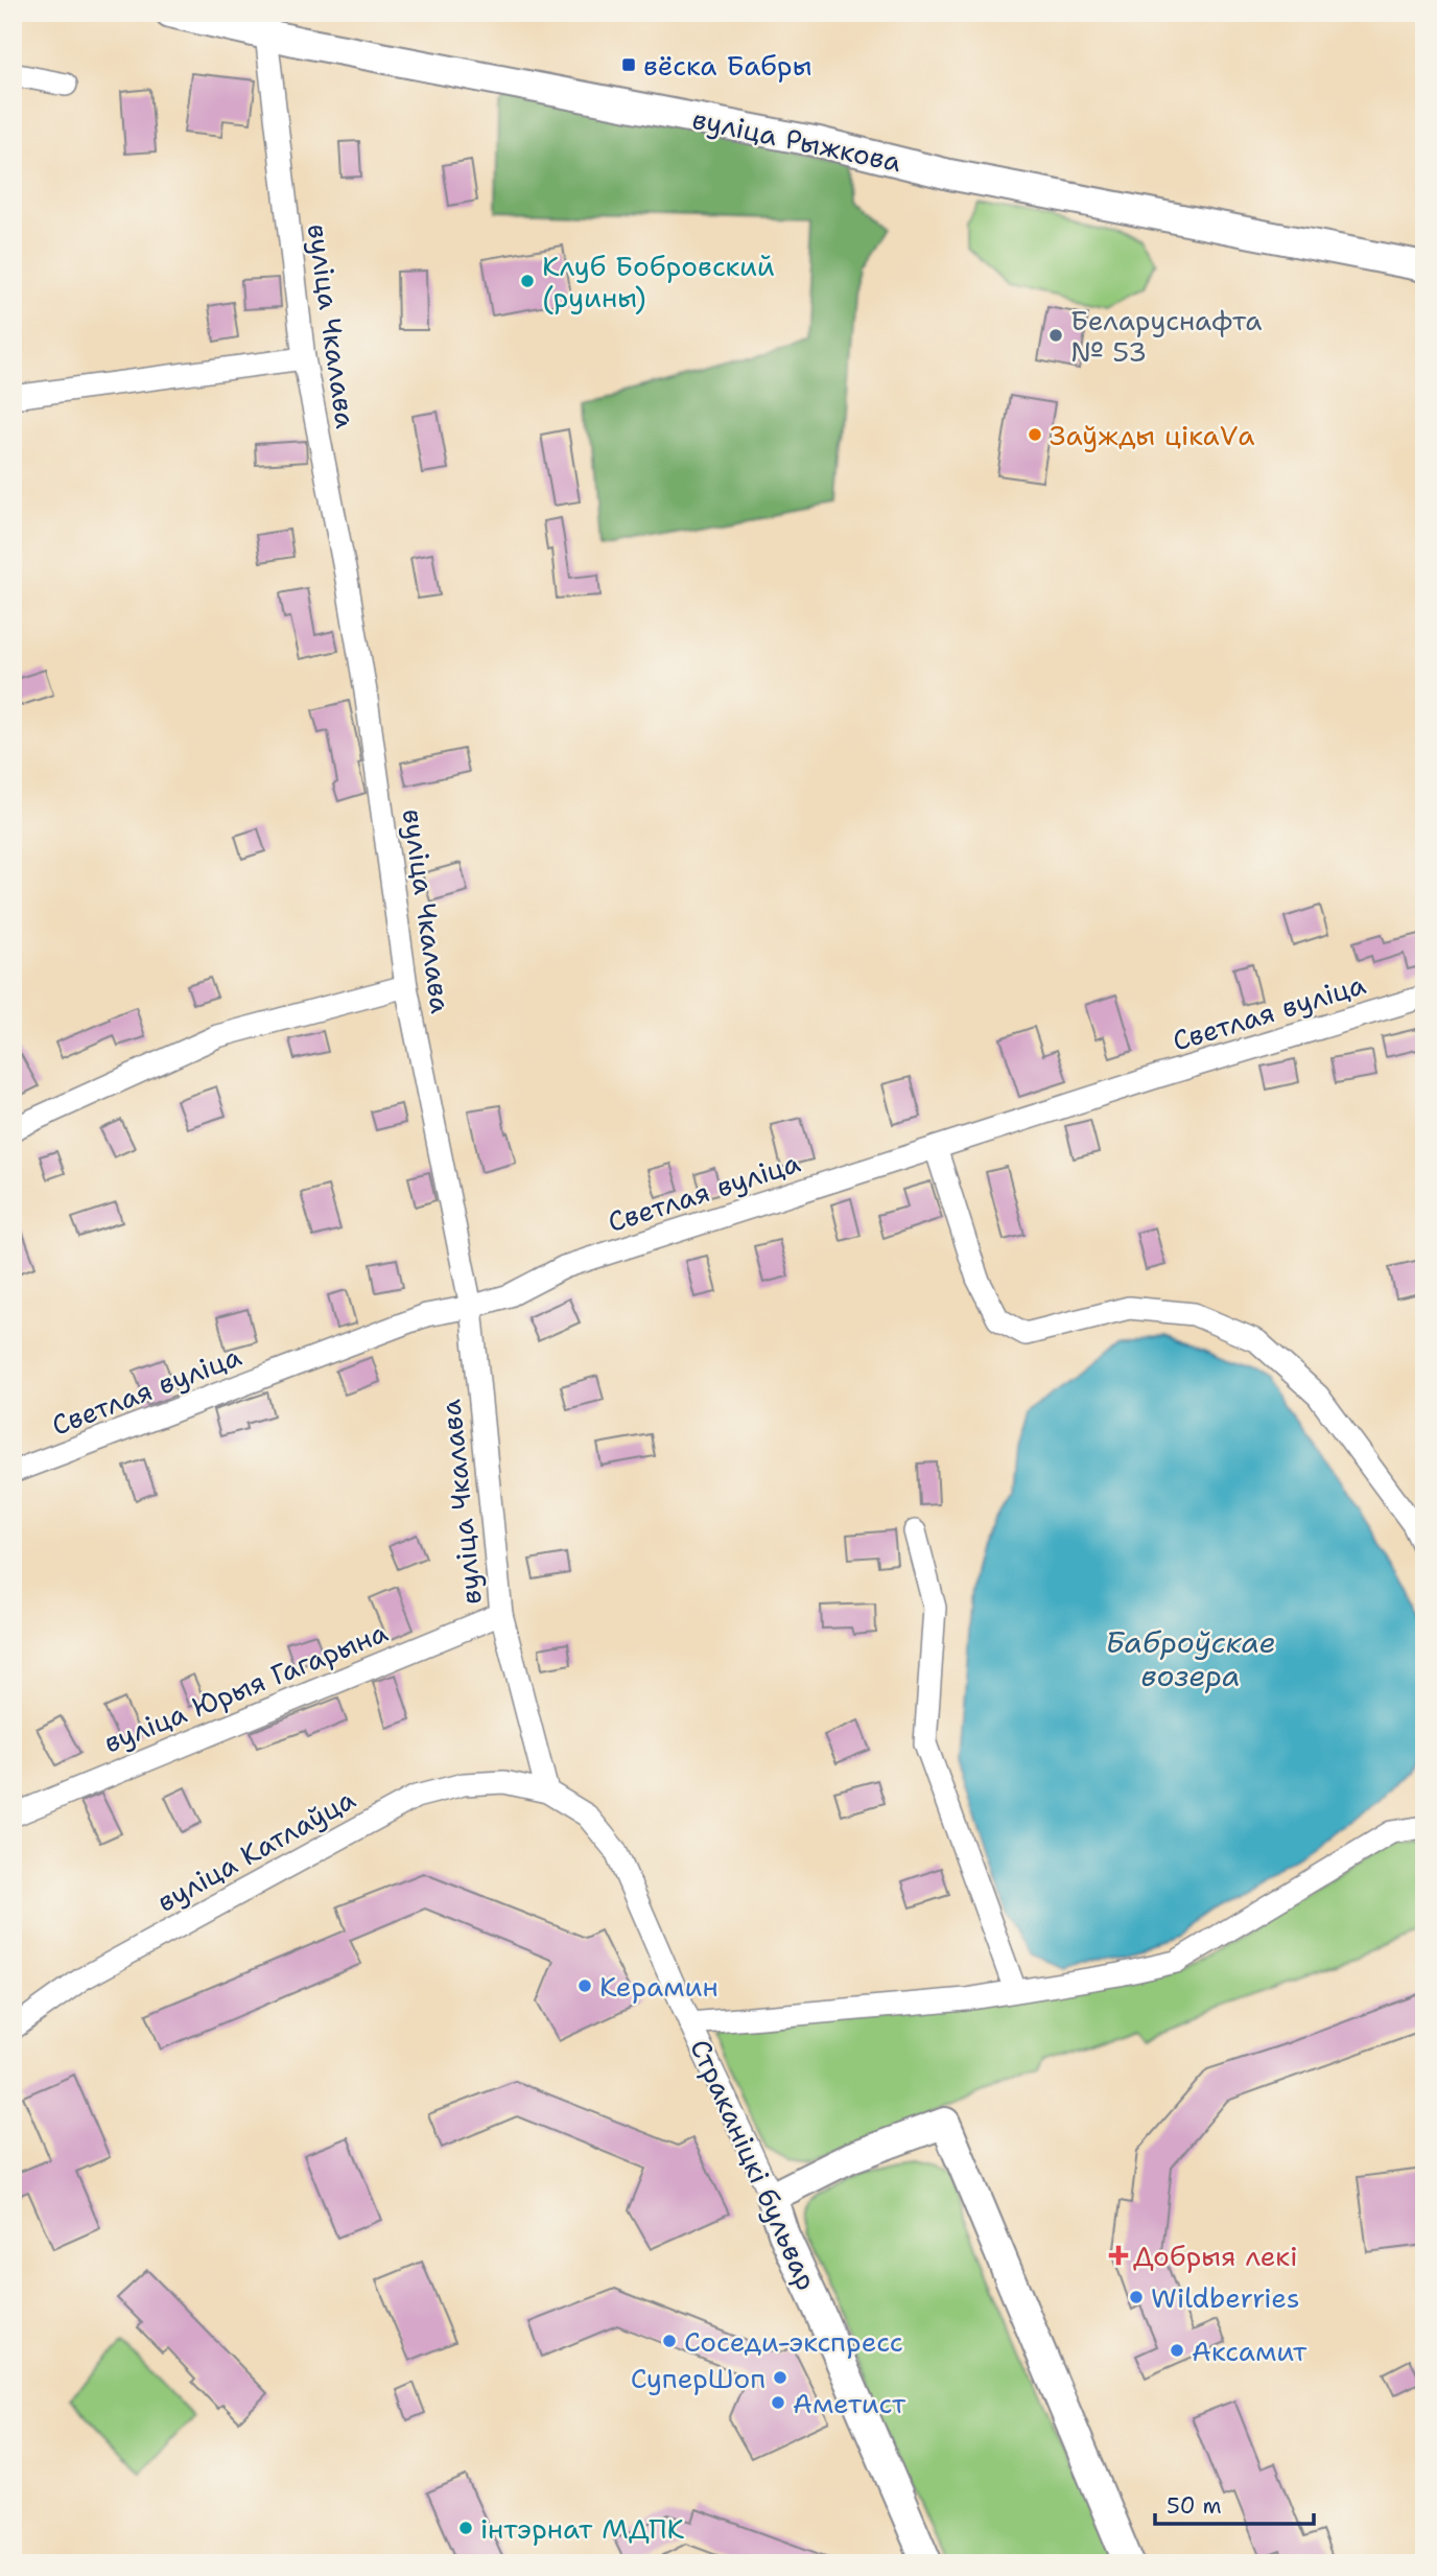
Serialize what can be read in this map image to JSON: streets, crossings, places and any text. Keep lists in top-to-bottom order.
{
  "streets": {
    "main road": ["вуліца Рыжкова", "Страканіцкі бульвар"],
    "street": [
      "вуліца Чкалава",
      "Светлая вуліца",
      "вуліца Юрыя Гагарына",
      "вуліца Катлаўца"
    ]
  },
  "crossings": [
    ["вуліца Рыжкова", "вуліца Чкалава"],
    ["вуліца Чкалава", "Светлая вуліца"],
    ["вуліца Чкалава", "вуліца Юрыя Гагарына"],
    ["вуліца Чкалава", "вуліца Катлаўца"],
    ["вуліца Чкалава", "Страканіцкі бульвар"],
    ["вуліца Катлаўца", "Страканіцкі бульвар"]
  ],
  "water": ["Баброўскае возера"],
  "places": {
    "transit": ["вёска Бабры"],
    "other": [
      "Клуб Бобровский (руины)",
      "Беларуснафта № 53",
      "Заўжды цікаVа",
      "Керамин",
      "Wildberries",
      "Соседи-экспресс",
      "Аксамит",
      "СуперШоп",
      "Аметист",
      "інтэрнат МДПК"
    ],
    "health": ["Добрыя лекi"]
  },
  "scale_bar": "50 m"
}
